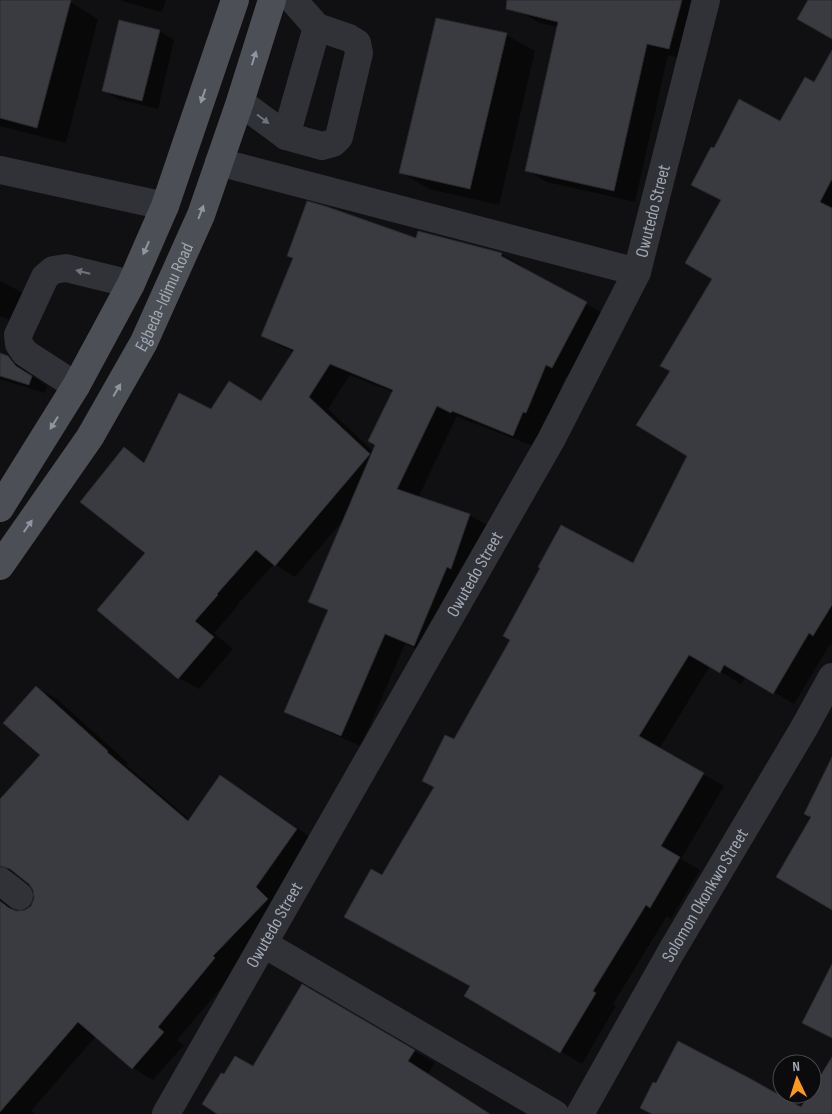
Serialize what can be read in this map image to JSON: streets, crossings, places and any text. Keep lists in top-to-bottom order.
{
  "streets": {
    "main road": ["Egbeda-Idimu Road"],
    "street": ["Owutedo Street", "Solomon Okonkwo Street"]
  },
  "north": "top"
}
